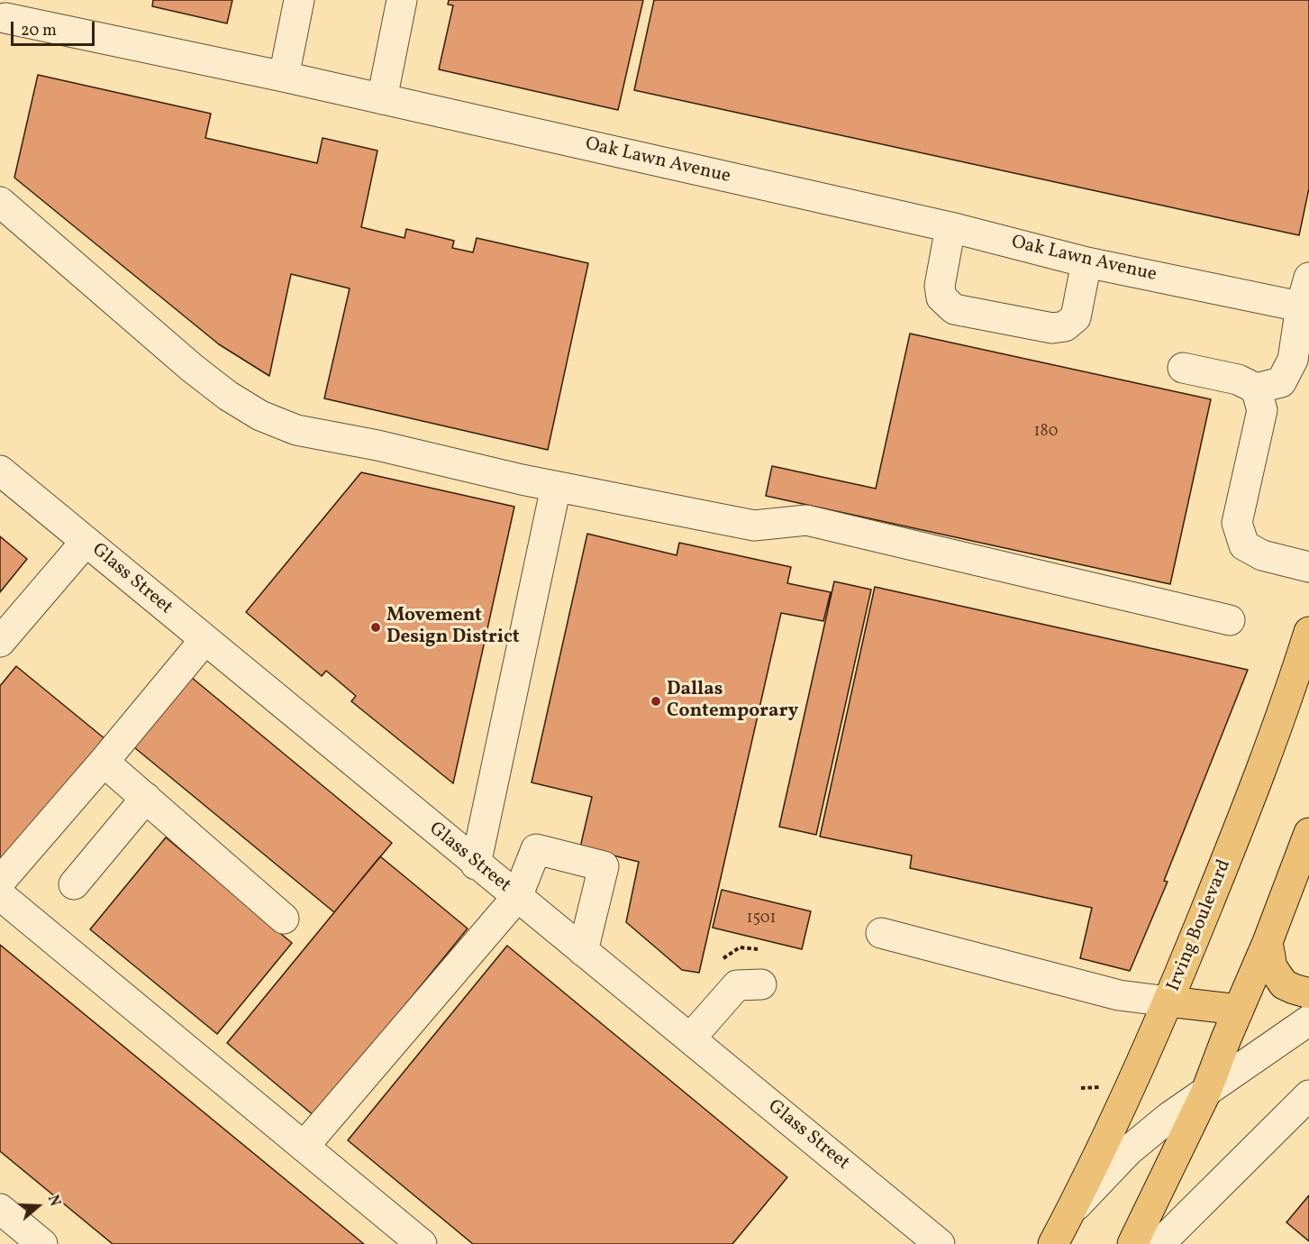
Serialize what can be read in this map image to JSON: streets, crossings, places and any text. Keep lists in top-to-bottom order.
{
  "streets": {
    "main road": ["Irving Boulevard"],
    "street": ["Oak Lawn Avenue", "Glass Street"]
  },
  "places": ["Movement Design District", "Dallas Contemporary"],
  "house_numbers": ["180", "1501"],
  "scale_bar": "20 m",
  "north": "right"
}
